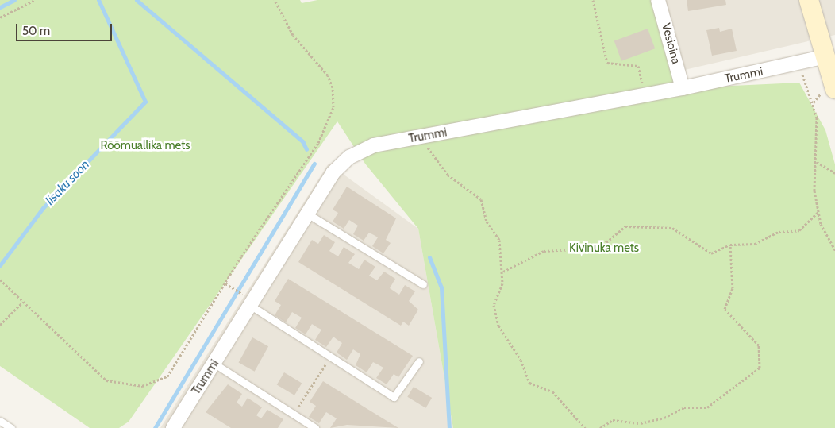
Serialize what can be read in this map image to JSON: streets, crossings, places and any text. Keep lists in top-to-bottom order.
{
  "streets": {
    "street": ["Vesioina", "Trummi"]
  },
  "crossings": [
    ["Vesioina", "Trummi"]
  ],
  "water": ["Iisaku soon"],
  "parks": ["Rõõmuallika mets", "Kivinuka mets"],
  "scale_bar": "50 m"
}
